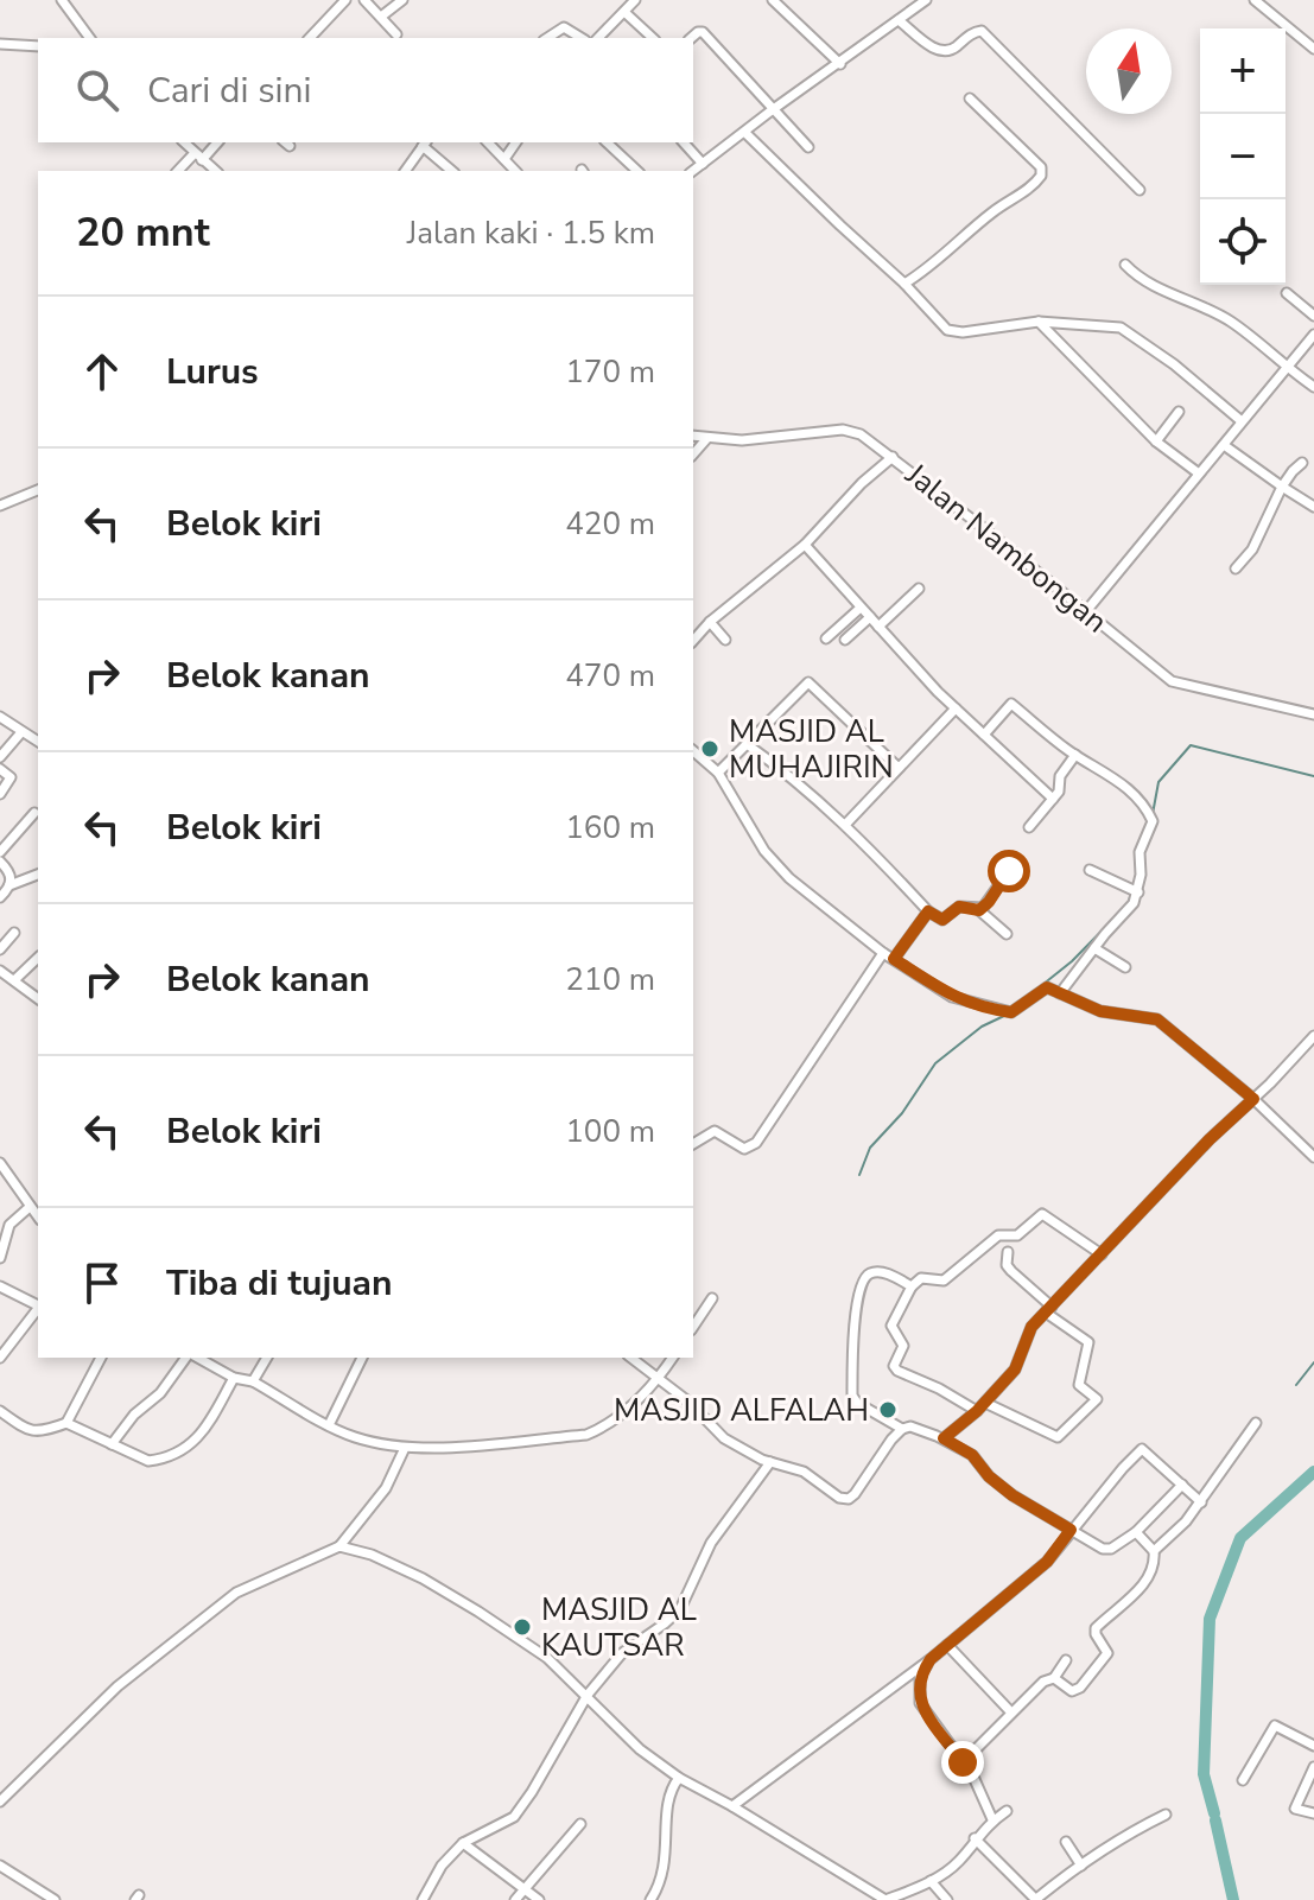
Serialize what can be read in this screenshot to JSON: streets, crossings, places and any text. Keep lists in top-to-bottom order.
{
  "streets": {
    "street": ["Jalan Nambongan"]
  },
  "places": ["MASJID AL MUHAJIRIN", "MASJID ALFALAH", "MASJID AL KAUTSAR"],
  "north": "top",
  "page": {
    "map_buttons": ["+", "−"],
    "search": "Cari di sini",
    "heading": ["20 mnt", "Jalan kaki · 1.5 km"],
    "list": [
      ["Lurus", "170 m"],
      ["Belok kiri", "420 m"],
      ["Belok kanan", "470 m"],
      ["Belok kiri", "160 m"],
      ["Belok kanan", "210 m"],
      ["Belok kiri", "100 m"],
      "Tiba di tujuan"
    ]
  }
}
